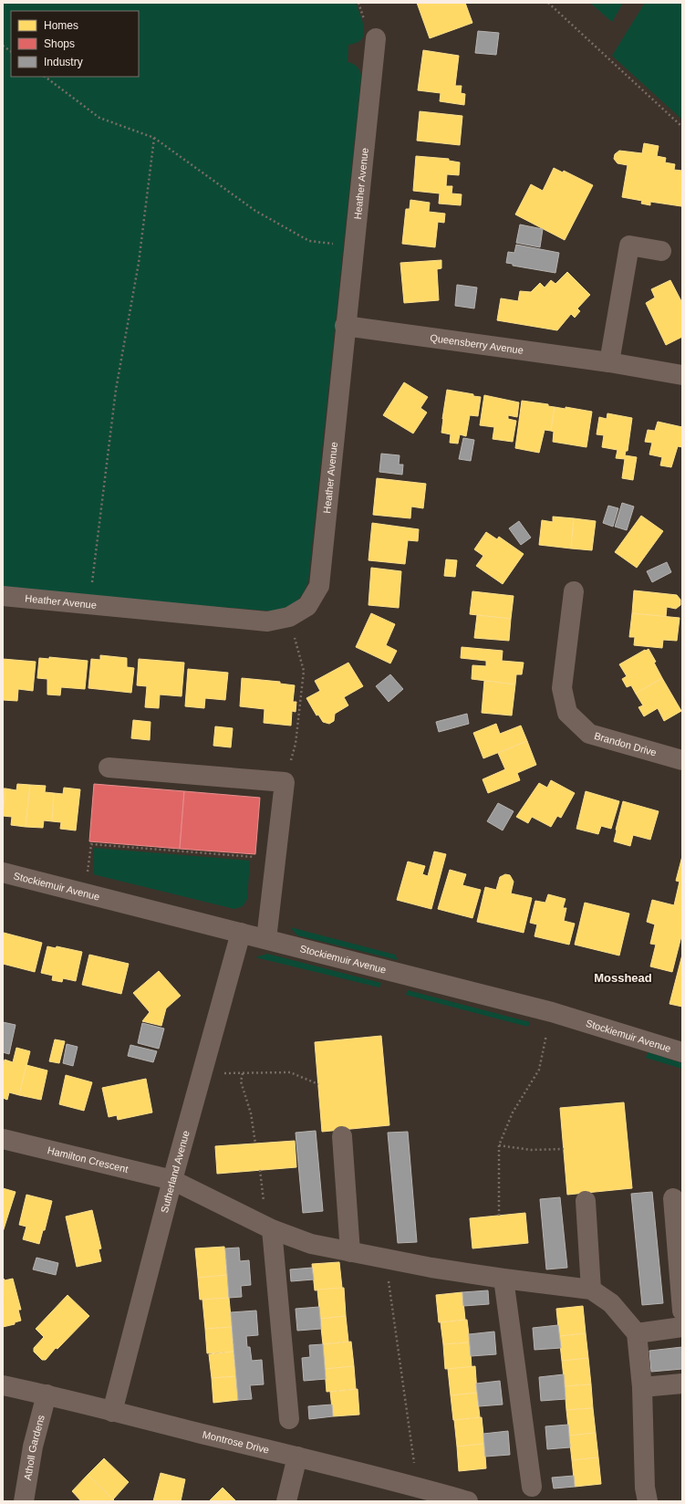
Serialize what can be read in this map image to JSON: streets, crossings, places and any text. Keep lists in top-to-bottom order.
{
  "streets": {
    "street": [
      "Heather Avenue",
      "Queensberry Avenue",
      "Brandon Drive",
      "Stockiemuir Avenue",
      "Hamilton Crescent",
      "Sutherland Avenue",
      "Montrose Drive",
      "Atholl Gardens"
    ]
  },
  "crossings": [
    ["Heather Avenue", "Queensberry Avenue"],
    ["Stockiemuir Avenue", "Sutherland Avenue"],
    ["Hamilton Crescent", "Sutherland Avenue"],
    ["Sutherland Avenue", "Montrose Drive"],
    ["Montrose Drive", "Atholl Gardens"]
  ],
  "districts": ["Mosshead"],
  "legend": ["Homes", "Shops", "Industry"]
}
